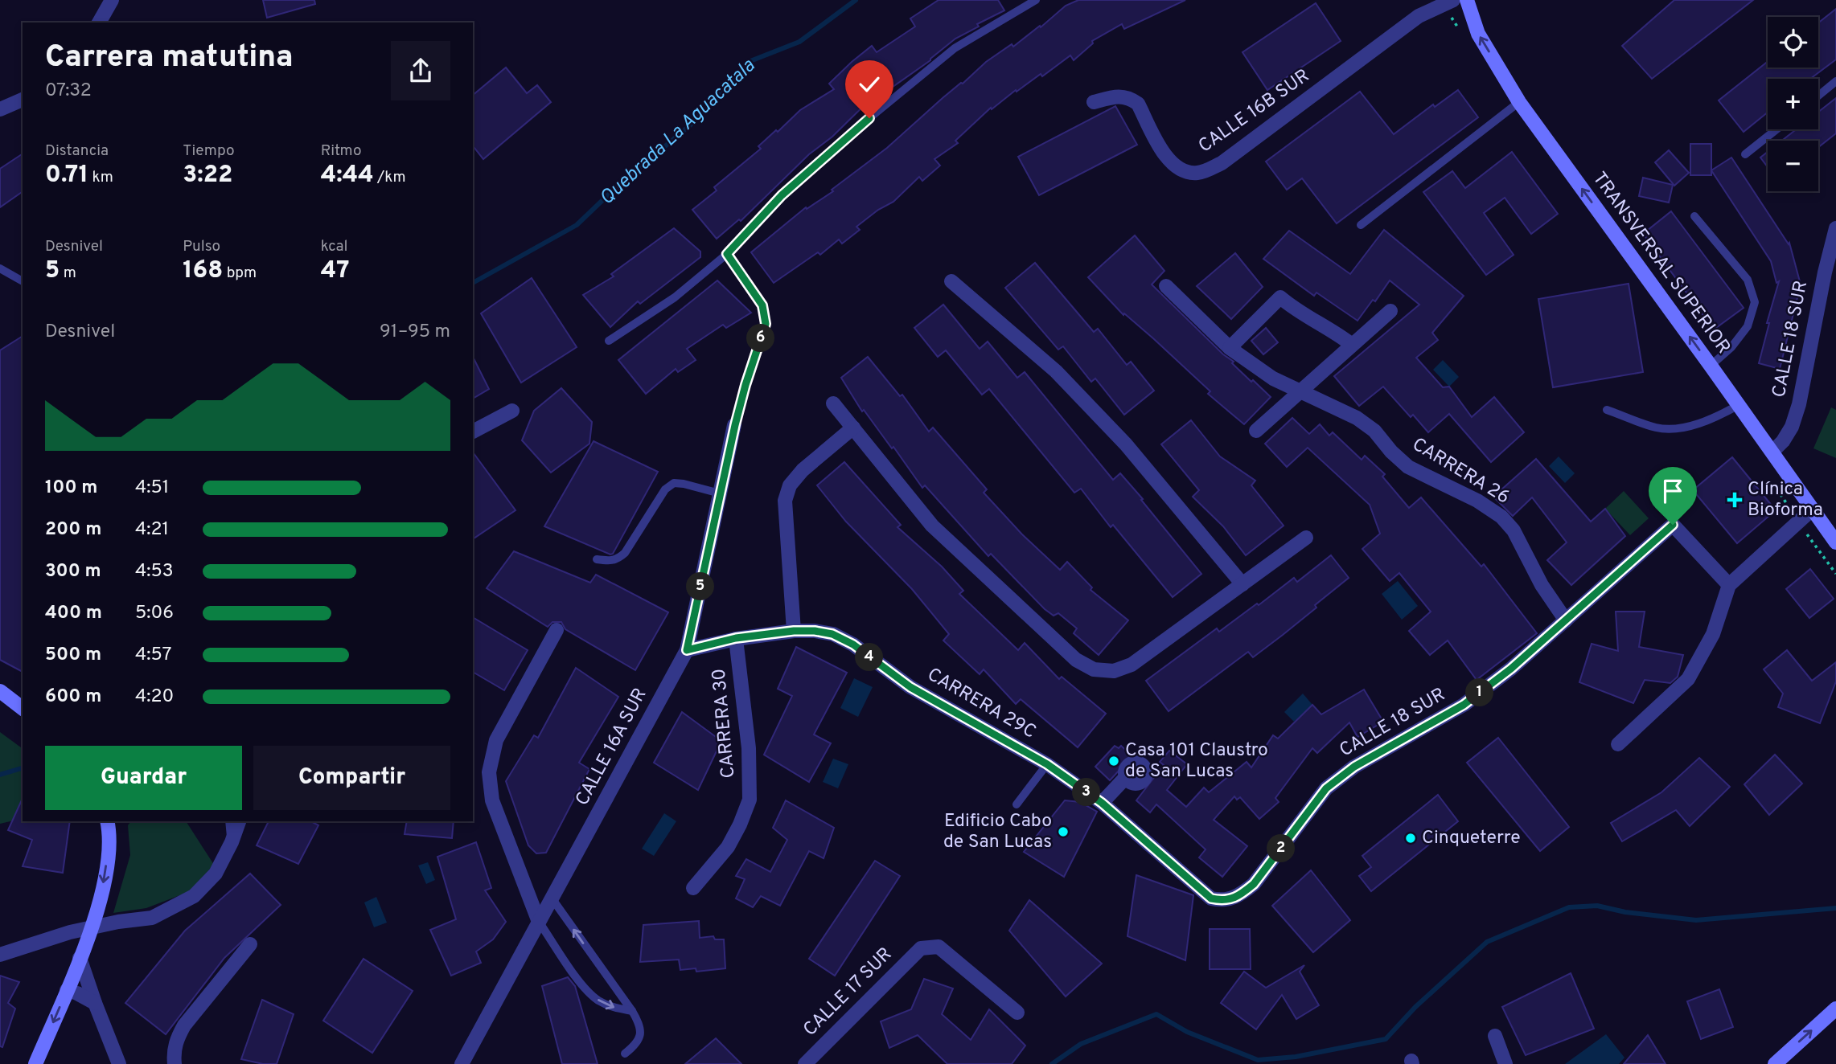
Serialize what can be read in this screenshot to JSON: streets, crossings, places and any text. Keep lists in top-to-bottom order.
{
  "streets": {
    "main road": ["TRANSVERSAL SUPERIOR"],
    "street": [
      "CALLE 16B SUR",
      "CALLE 18 SUR",
      "CARRERA 26",
      "CARRERA 29C",
      "CARRERA 30",
      "CALLE 16A SUR",
      "CALLE 17 SUR"
    ]
  },
  "crossings": [
    ["TRANSVERSAL SUPERIOR", "CALLE 18 SUR"],
    ["CALLE 18 SUR", "CARRERA 26"],
    ["CALLE 18 SUR", "CARRERA 29C"],
    ["CARRERA 29C", "CARRERA 30"],
    ["CARRERA 29C", "CALLE 16A SUR"]
  ],
  "one_way": ["TRANSVERSAL SUPERIOR"],
  "water": ["Quebrada La Aguacatala"],
  "places": {
    "health": ["Clínica Bioforma"],
    "other": ["Casa 101 Claustro de San Lucas", "Edificio Cabo de San Lucas", "Cinqueterre"]
  },
  "page": {
    "map_buttons": ["+", "−"],
    "heading": ["Carrera matutina", "07:32"],
    "stats": [
      ["Distancia", "0.71 km"],
      ["Tiempo", "3:22"],
      ["Ritmo", "4:44 /km"],
      ["Desnivel", "5 m"],
      ["Pulso", "168 bpm"],
      ["kcal", "47"]
    ],
    "chart": ["Desnivel", "91–95 m"],
    "pins": [
      "6",
      "5",
      "4",
      "1",
      "3",
      "2"
    ],
    "list": [
      {
        "name": "100 m",
        "note": "4:51"
      },
      {
        "name": "200 m",
        "note": "4:21"
      },
      {
        "name": "300 m",
        "note": "4:53"
      },
      {
        "name": "400 m",
        "note": "5:06"
      },
      {
        "name": "500 m",
        "note": "4:57"
      },
      {
        "name": "600 m",
        "note": "4:20"
      }
    ],
    "buttons": ["Guardar", "Compartir"]
  }
}
